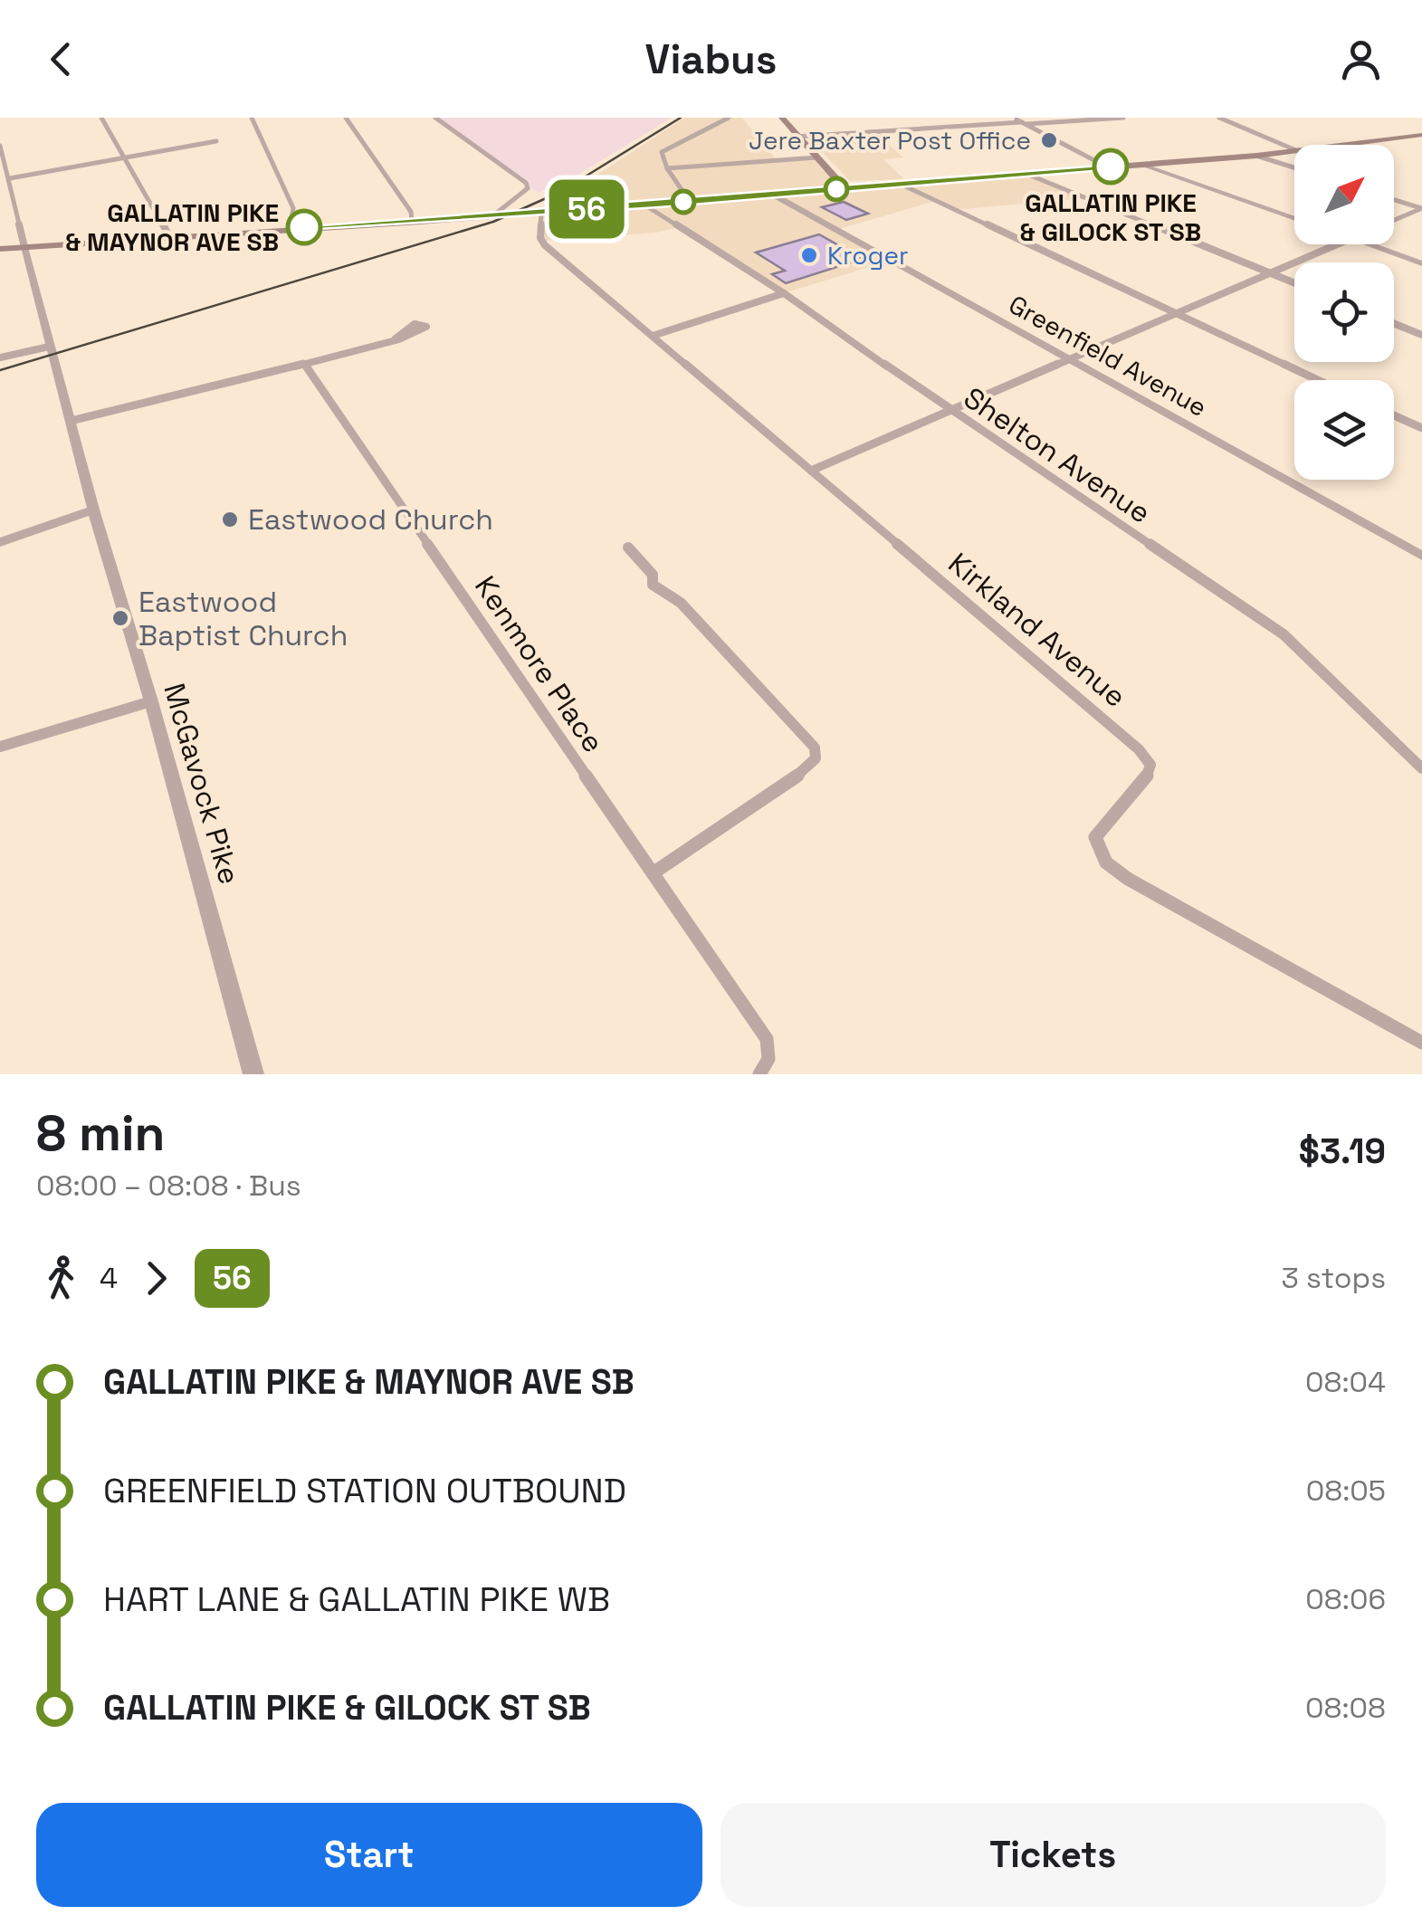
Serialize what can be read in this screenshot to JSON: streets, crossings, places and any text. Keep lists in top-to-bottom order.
{
  "streets": {
    "street": [
      "Greenfield Avenue",
      "Shelton Avenue",
      "Kirkland Avenue",
      "Kenmore Place",
      "McGavock Pike"
    ]
  },
  "places": [
    "Jere Baxter Post Office",
    "GALLATIN PIKE & GILOCK ST SB",
    "GALLATIN PIKE & MAYNOR AVE SB",
    "Kroger",
    "Eastwood Church",
    "Eastwood Baptist Church"
  ],
  "lines": ["bus line 56"],
  "north": "top right",
  "page": {
    "header": "Viabus",
    "on_map": "56",
    "heading": ["8 min", "08:00 – 08:08 · Bus", "$3.19"],
    "legs": ["4", "56", "3 stops"],
    "list": [
      {
        "name": "GALLATIN PIKE & MAYNOR AVE SB",
        "value": "08:04"
      },
      {
        "name": "GREENFIELD STATION OUTBOUND",
        "value": "08:05"
      },
      {
        "name": "HART LANE & GALLATIN PIKE WB",
        "value": "08:06"
      },
      {
        "name": "GALLATIN PIKE & GILOCK ST SB",
        "value": "08:08"
      }
    ],
    "buttons": ["Start", "Tickets"]
  }
}
